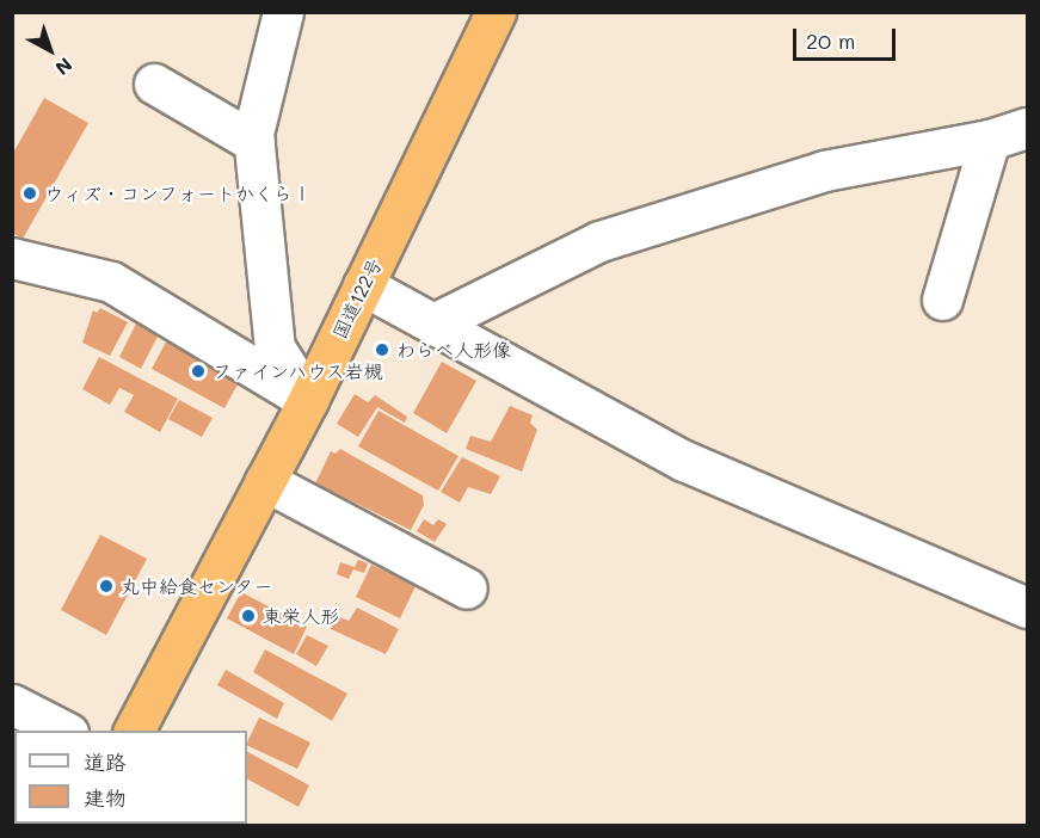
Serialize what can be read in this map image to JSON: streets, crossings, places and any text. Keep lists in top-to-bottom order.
{
  "streets": {
    "highway": ["国道122号"]
  },
  "places": [
    "ウィズ・コンフォートかくらⅠ",
    "わらべ人形像",
    "ファインハウス岩槻",
    "丸中給食センター",
    "東栄人形"
  ],
  "legend": ["道路", "建物"],
  "scale_bar": "20 m",
  "north": "bottom right"
}
